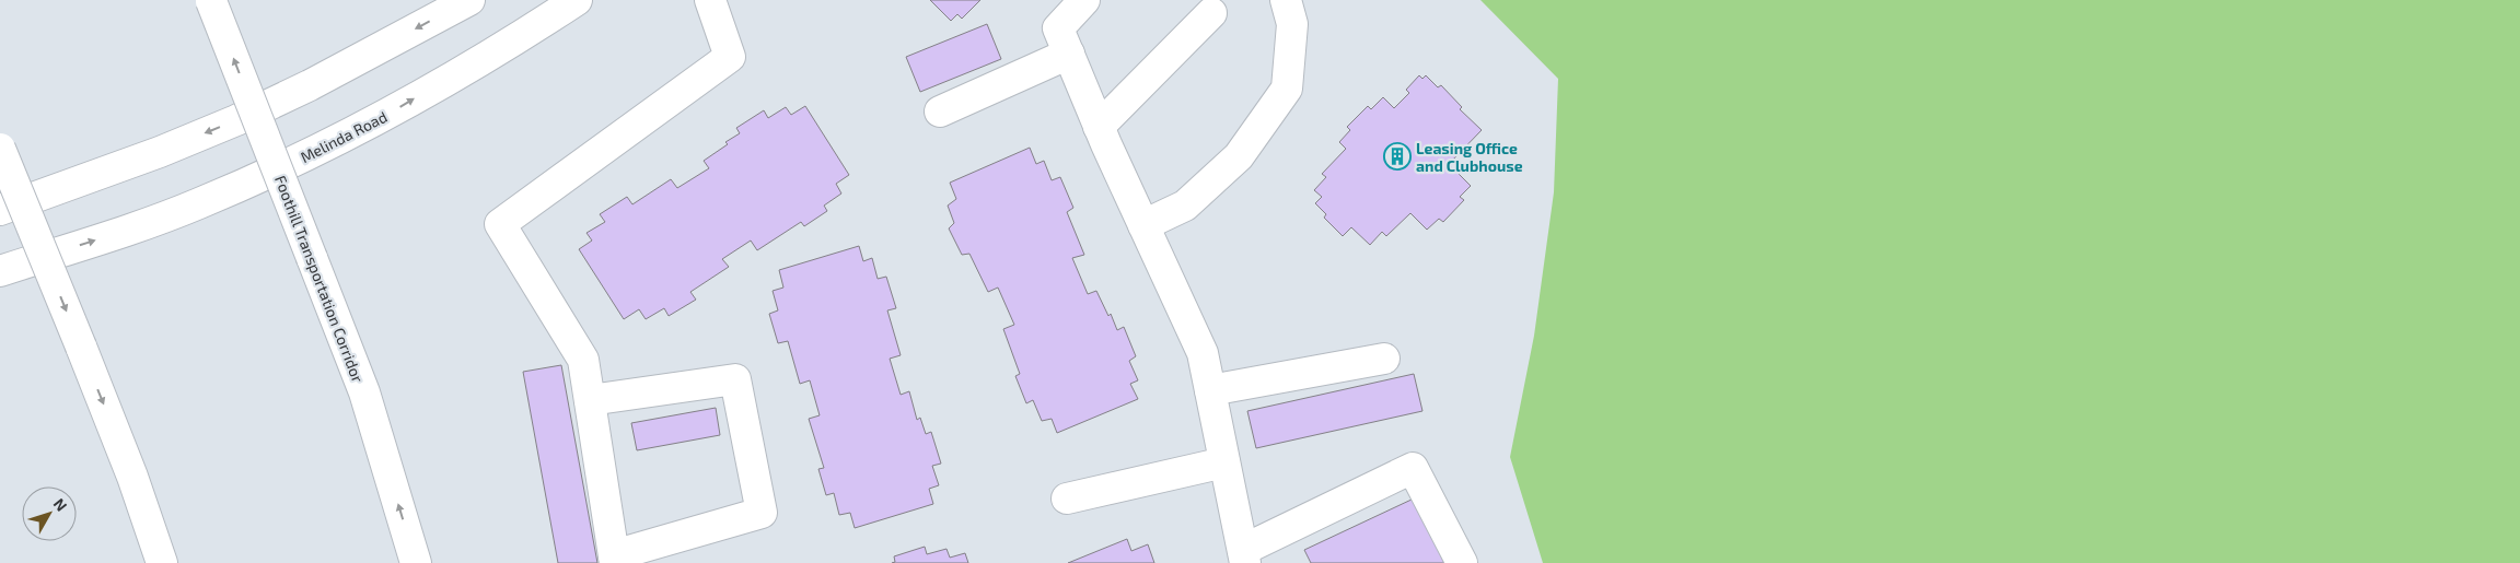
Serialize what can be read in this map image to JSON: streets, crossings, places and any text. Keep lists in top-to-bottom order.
{
  "streets": {
    "main road": ["Melinda Road", "Foothill Transportation Corridor"]
  },
  "places": {
    "building": ["Leasing Office and Clubhouse"]
  },
  "north": "top right"
}
